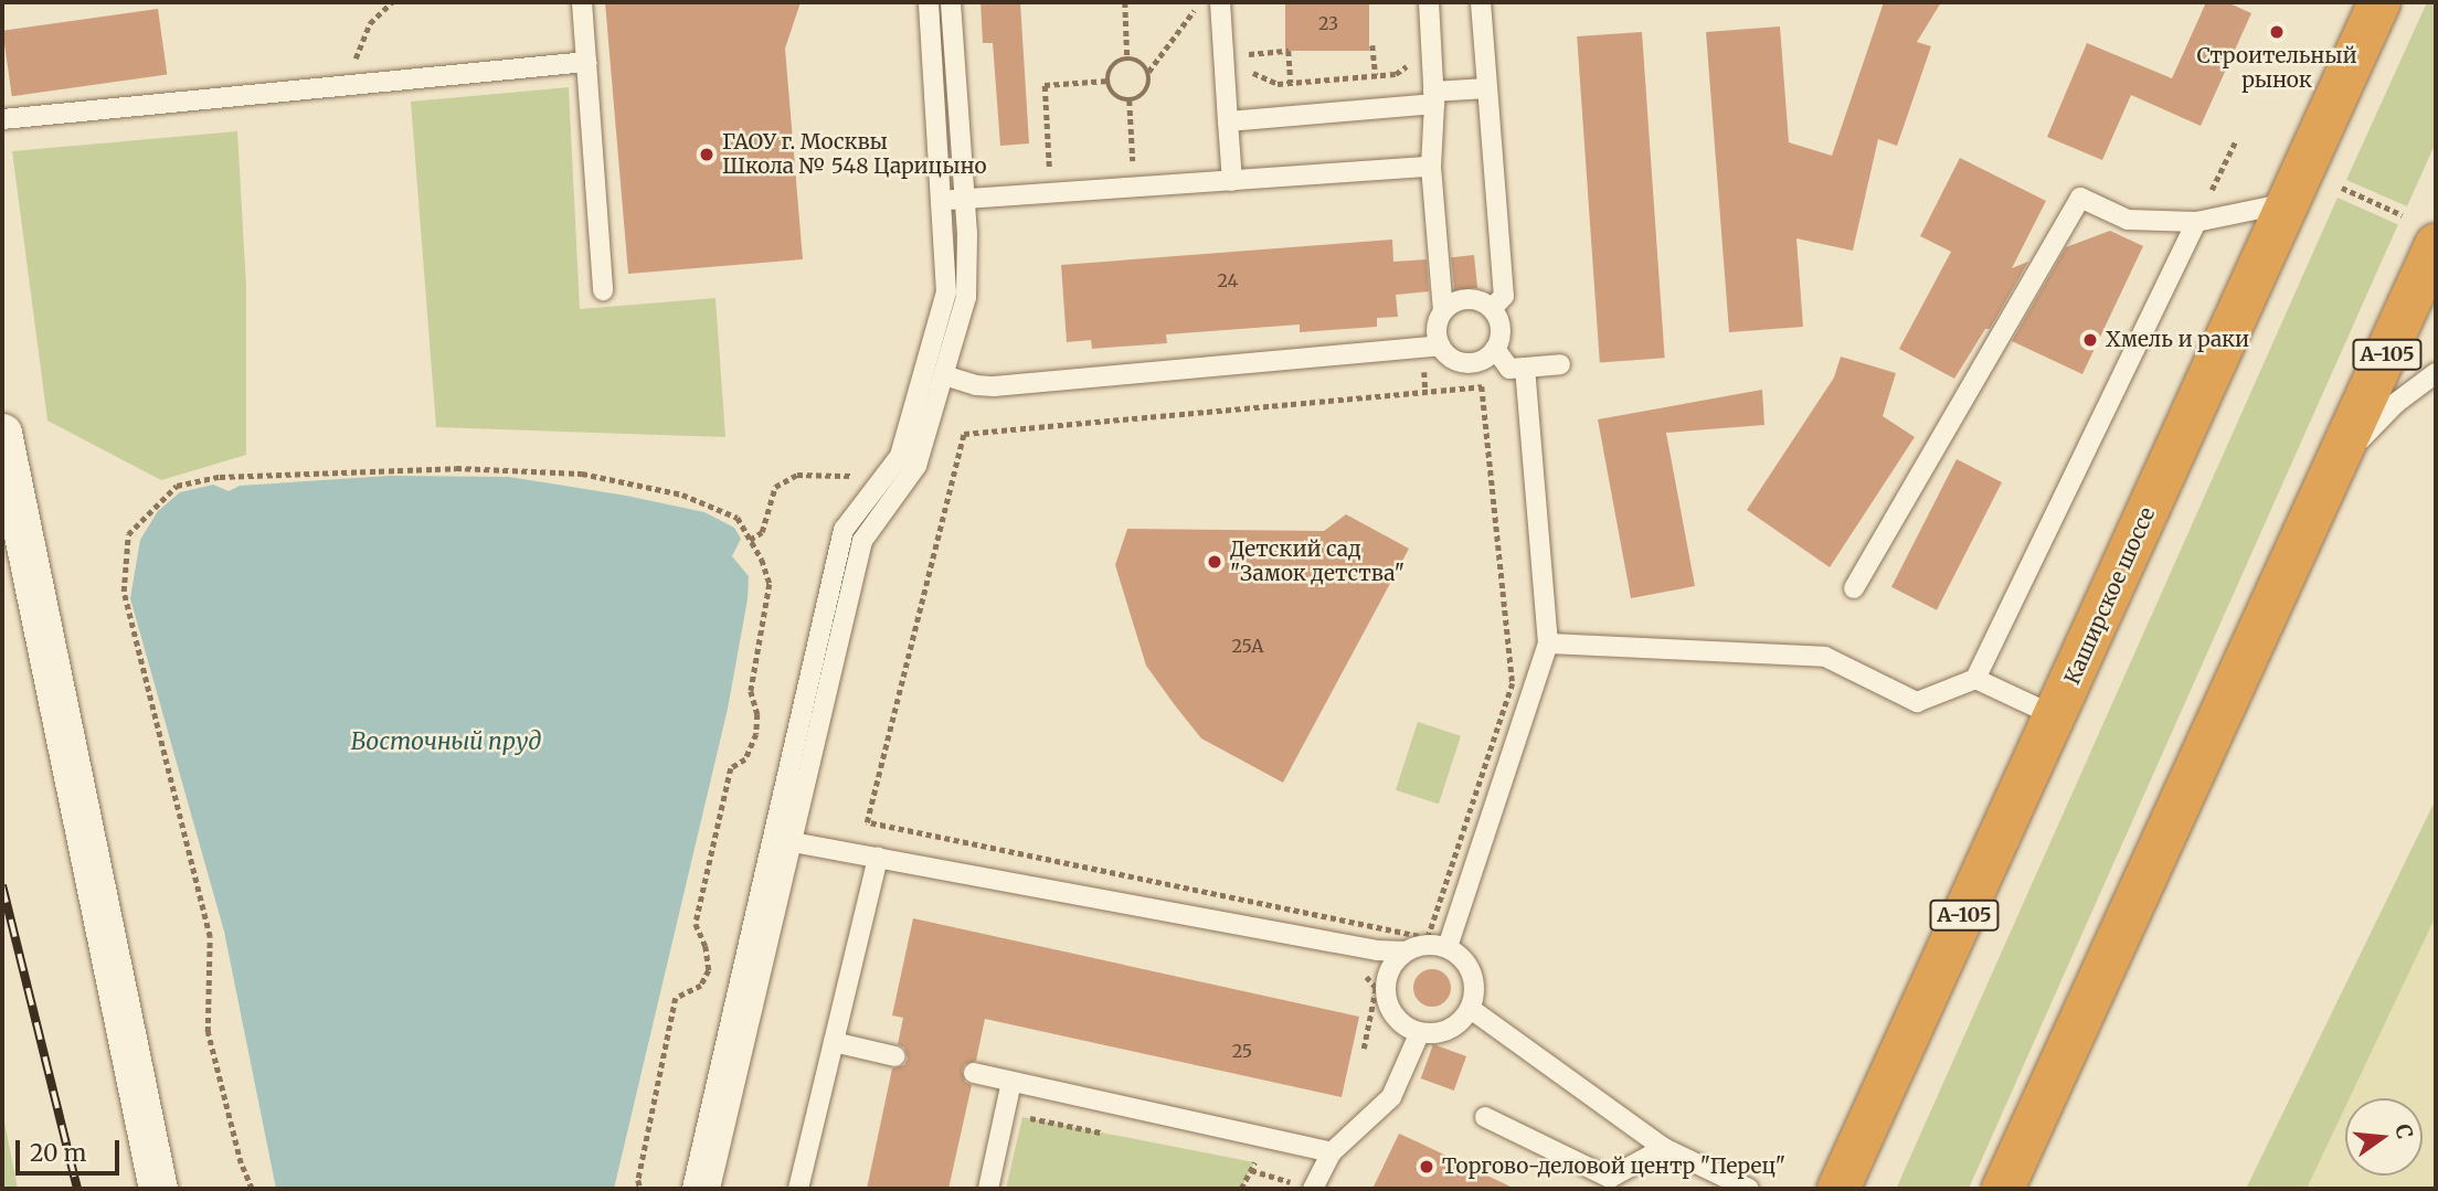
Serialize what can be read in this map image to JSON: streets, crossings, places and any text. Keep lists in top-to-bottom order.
{
  "streets": {
    "highway": ["А-105", "Каширское шоссе"]
  },
  "water": ["Восточный пруд"],
  "places": [
    "Строительный рынок",
    "ГАОУ г. Москвы Школа № 548 Царицыно",
    "Хмель и раки",
    "Детский сад \"Замок детства\"",
    "Торгово-деловой центр \"Перец\""
  ],
  "house_numbers": [
    "23",
    "24",
    "25А",
    "25"
  ],
  "scale_bar": "20 m",
  "north": "right"
}
